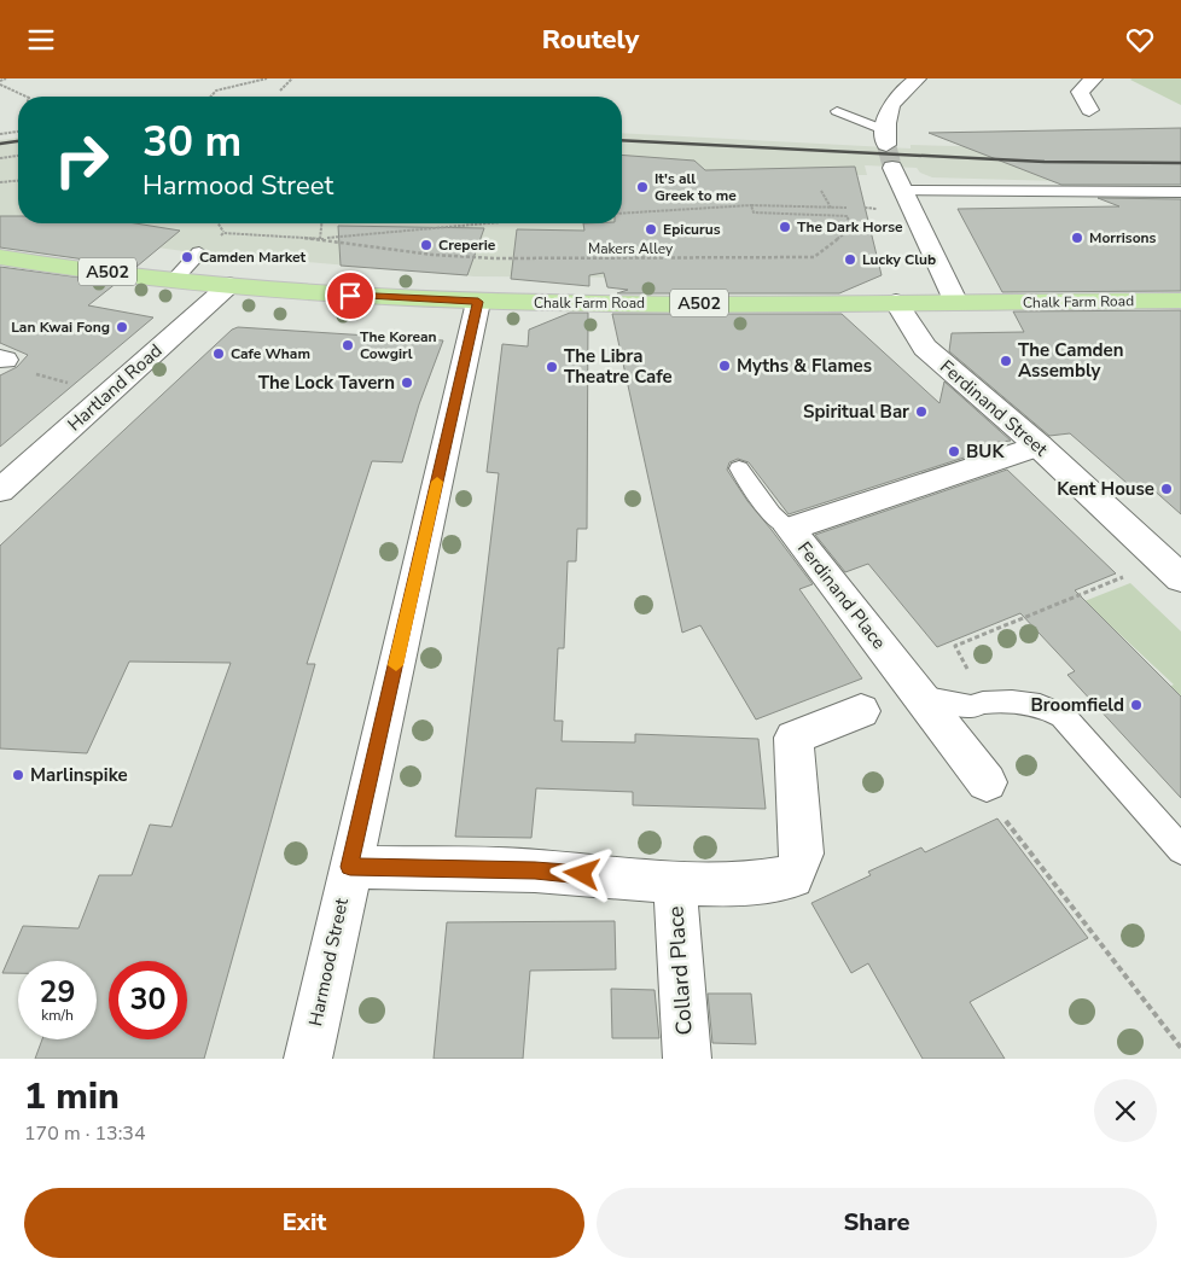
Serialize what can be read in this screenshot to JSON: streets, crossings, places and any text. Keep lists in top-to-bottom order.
{
  "streets": {
    "main road": ["A502", "Chalk Farm Road"],
    "street": [
      "Hartland Road",
      "Ferdinand Street",
      "Ferdinand Place",
      "Harmood Street",
      "Collard Place"
    ],
    "path": ["Makers Alley"]
  },
  "crossings": [
    ["Chalk Farm Road", "Hartland Road"],
    ["Chalk Farm Road", "Ferdinand Street"],
    ["Chalk Farm Road", "Harmood Street"],
    ["Ferdinand Street", "Ferdinand Place"],
    ["Harmood Street", "Collard Place"]
  ],
  "places": [
    "It's all Greek to me",
    "The Dark Horse",
    "Epicurus",
    "Morrisons",
    "Creperie",
    "Camden Market",
    "Lucky Club",
    "Lan Kwai Fong",
    "The Korean Cowgirl",
    "Cafe Wham",
    "The Camden Assembly",
    "Myths & Flames",
    "The Libra Theatre Cafe",
    "The Lock Tavern",
    "Spiritual Bar",
    "BUK",
    "Kent House",
    "Broomfield",
    "Marlinspike"
  ],
  "page": {
    "header": "Routely",
    "turn": ["30 m", "Harmood Street"],
    "speed": "29 km/h",
    "limit": "30",
    "heading": ["1 min", "170 m · 13:34"],
    "buttons": ["Exit", "Share"]
  }
}
